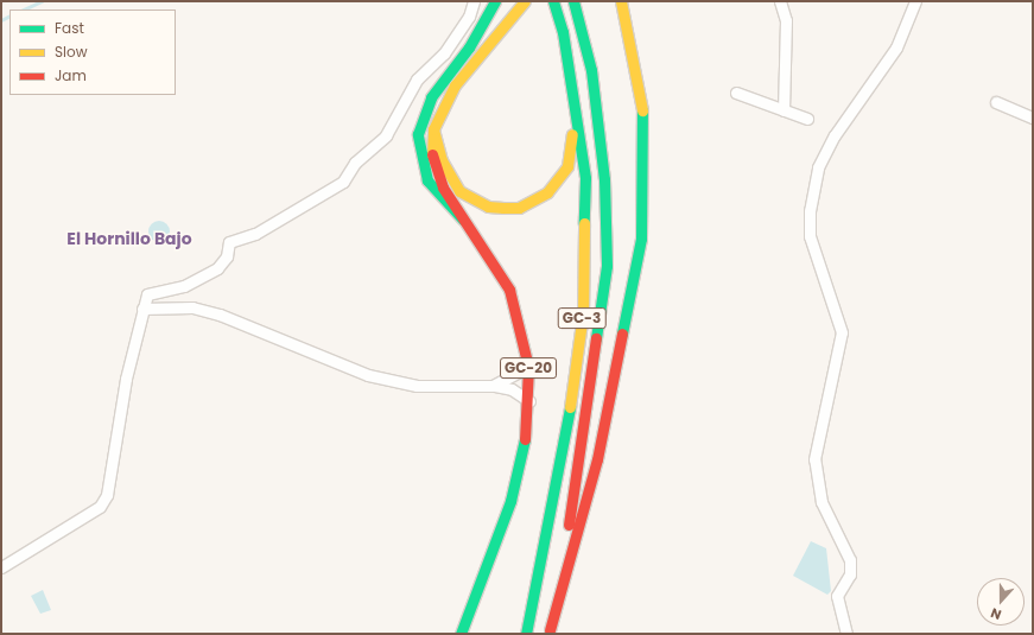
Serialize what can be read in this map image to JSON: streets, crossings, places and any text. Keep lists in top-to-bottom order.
{
  "streets": {
    "main road": ["GC-3", "GC-20"]
  },
  "districts": ["El Hornillo Bajo"],
  "legend": ["Fast", "Slow", "Jam"],
  "north": "bottom"
}
